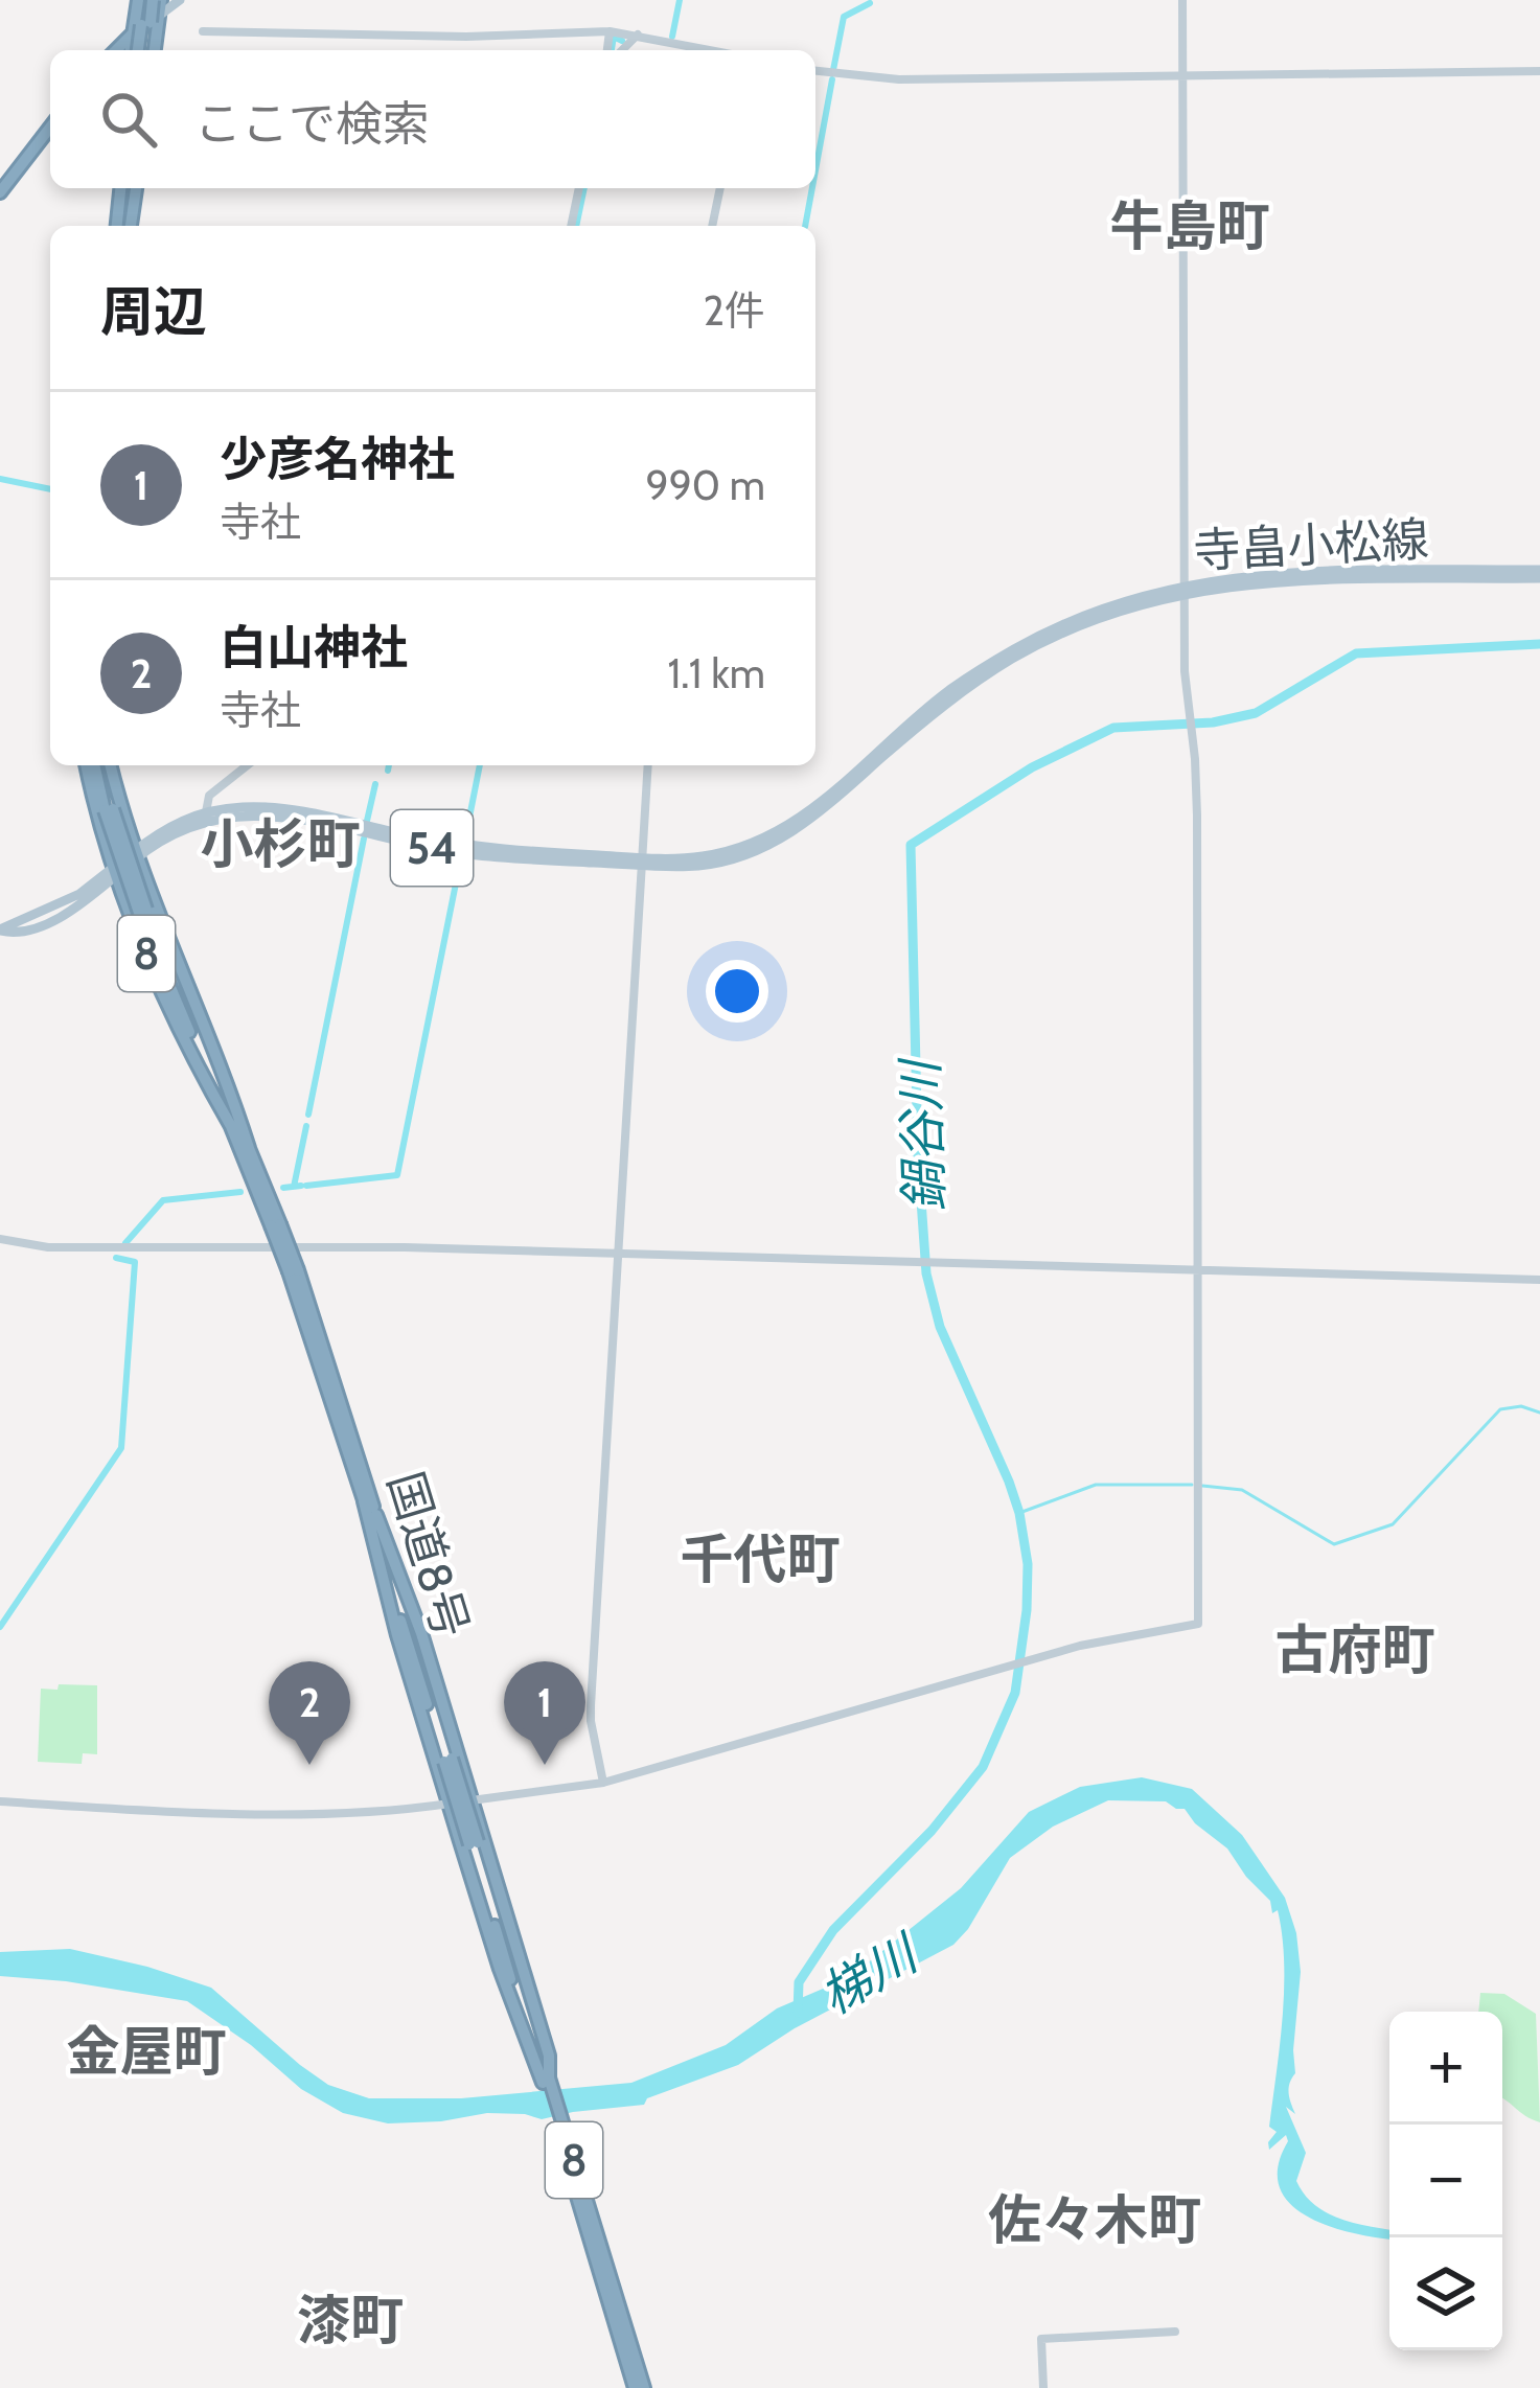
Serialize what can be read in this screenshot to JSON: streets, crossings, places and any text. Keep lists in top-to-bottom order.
{
  "streets": {
    "highway": ["8", "国道8号"],
    "main road": ["寺畠小松線", "54"]
  },
  "crossings": [
    ["寺畠小松線", "8"],
    ["8", "国道8号"]
  ],
  "districts": [
    "牛島町",
    "小杉町",
    "千代町",
    "古府町",
    "金屋町",
    "佐々木町",
    "漆町"
  ],
  "water": ["鍋谷川", "梯川"],
  "page": {
    "search": "ここで検索",
    "heading": ["周辺", "2件"],
    "list": [
      {
        "mark": "1",
        "name": "少彦名神社",
        "note": "寺社",
        "value": "990 m"
      },
      {
        "mark": "2",
        "name": "白山神社",
        "note": "寺社",
        "value": "1.1 km"
      }
    ],
    "pins": ["1", "2"],
    "map_buttons": ["+", "−"]
  }
}
